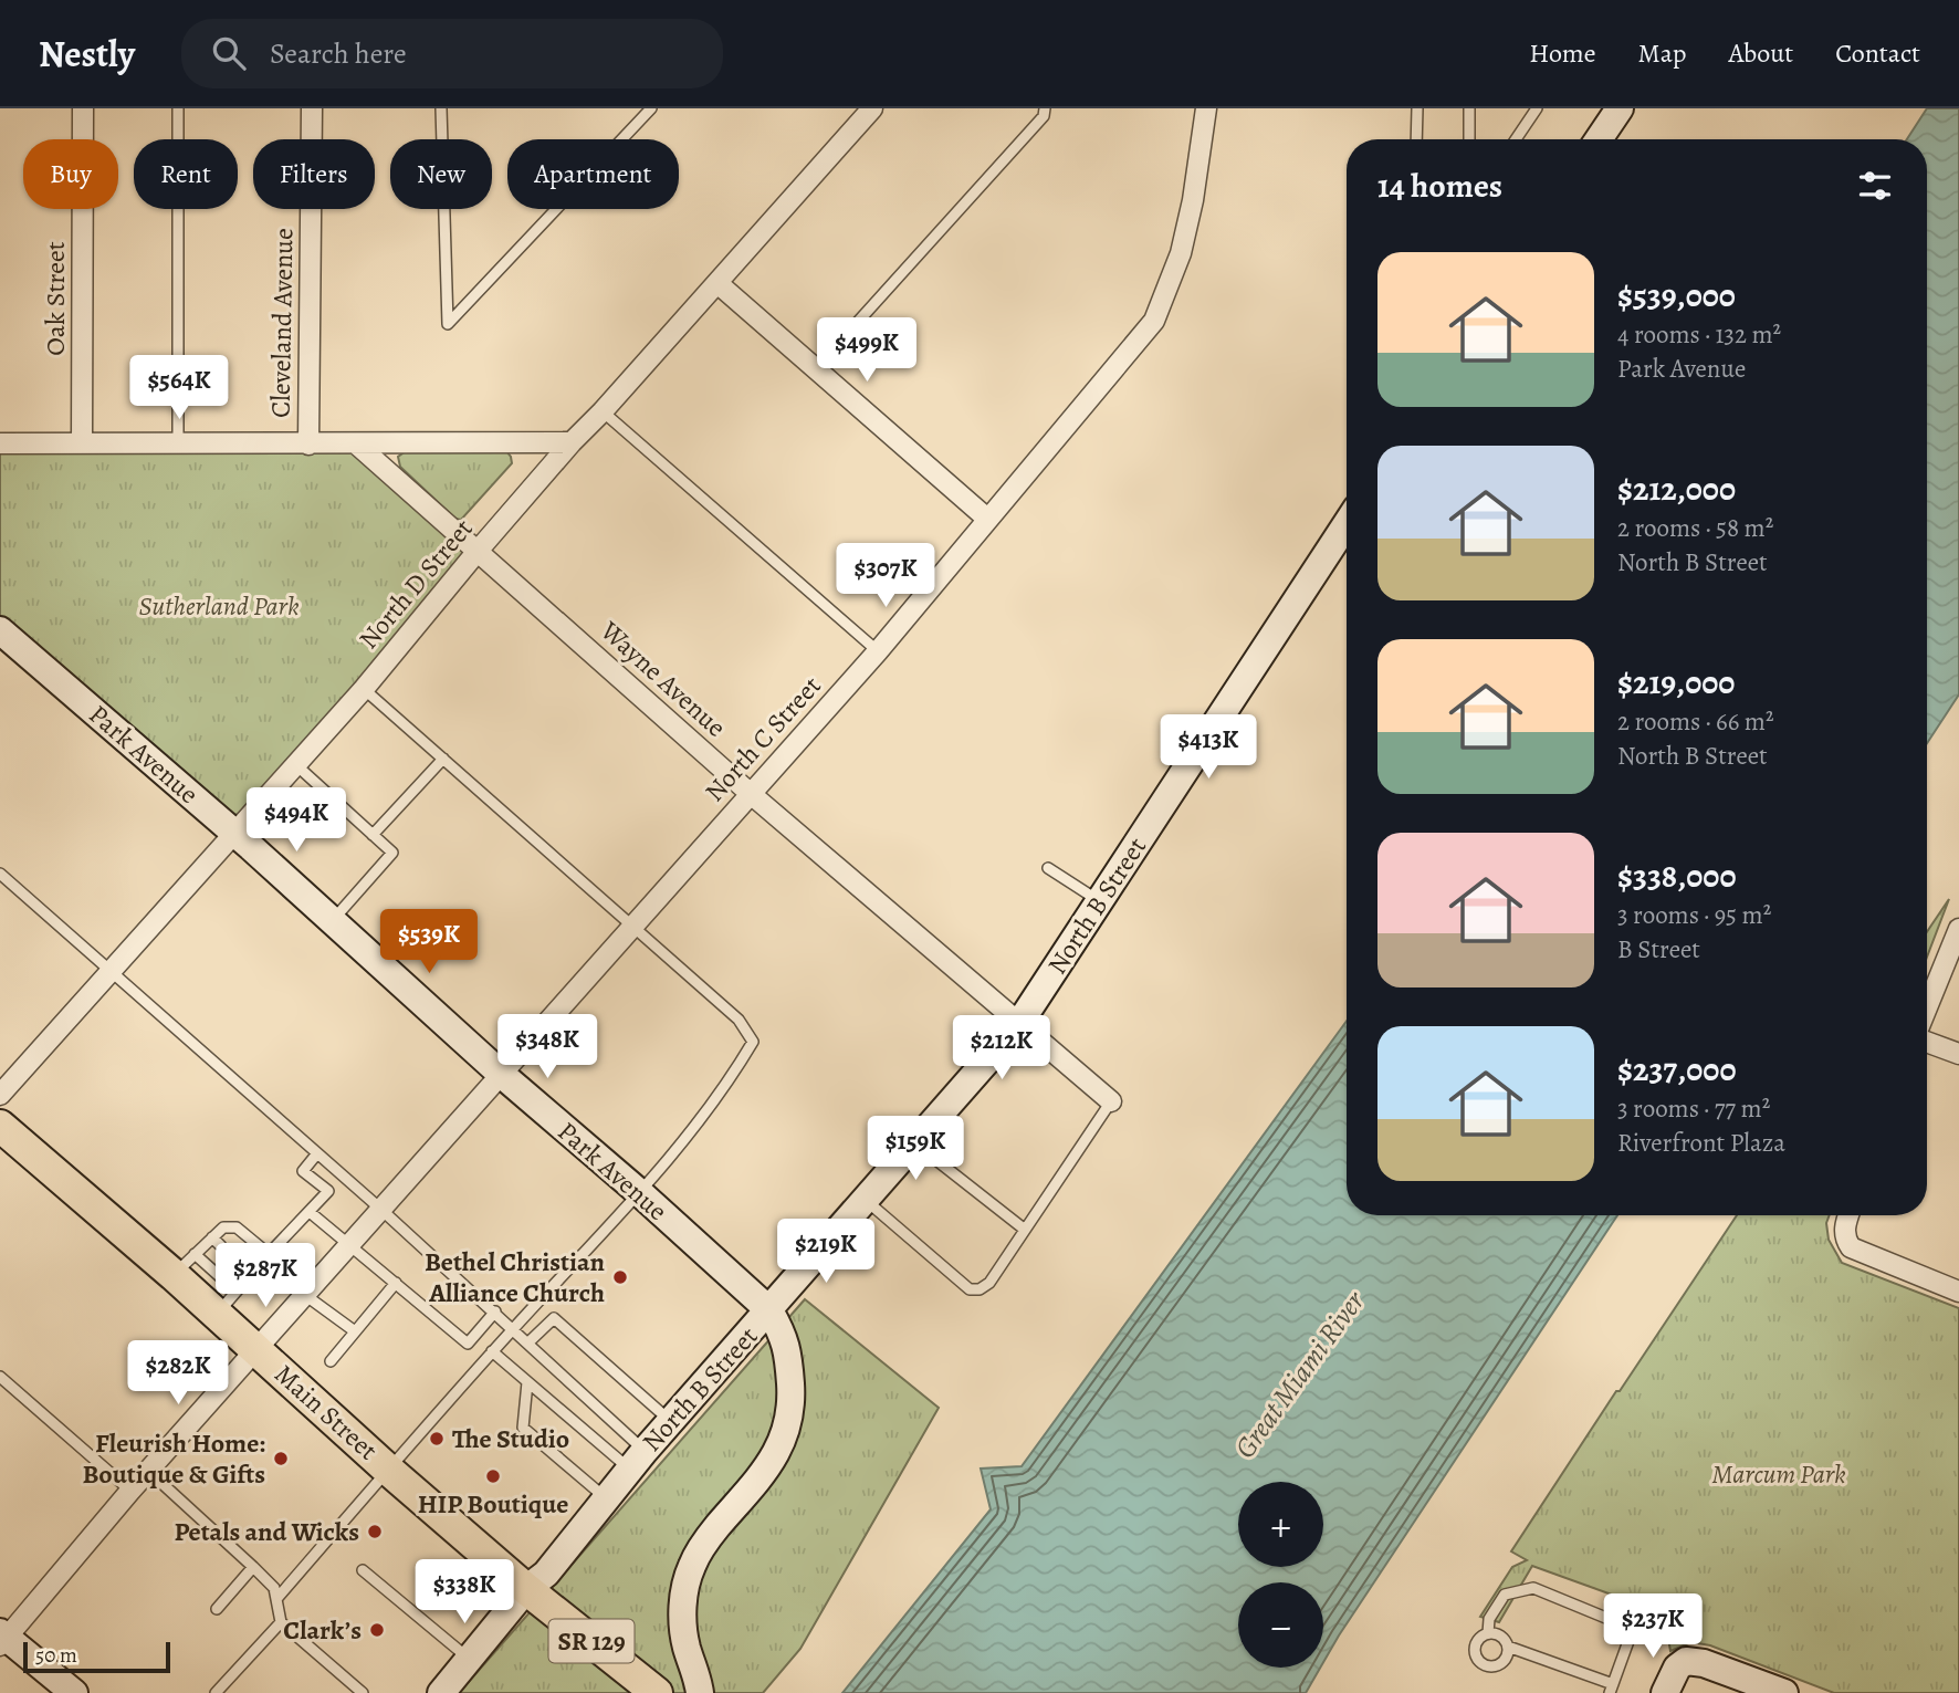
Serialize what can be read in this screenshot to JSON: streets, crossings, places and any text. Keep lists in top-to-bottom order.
{
  "streets": {
    "main road": [
      "Park Avenue",
      "North B Street",
      "Main Street",
      "SR 129"
    ],
    "street": [
      "Oak Street",
      "Cleveland Avenue",
      "North D Street",
      "Wayne Avenue",
      "North C Street"
    ]
  },
  "crossings": [
    ["North D Street", "Wayne Avenue"],
    ["North D Street", "Park Avenue"],
    ["Wayne Avenue", "North C Street"],
    ["Wayne Avenue", "North B Street"],
    ["North C Street", "Park Avenue"],
    ["North C Street", "Main Street"],
    ["Park Avenue", "North B Street"],
    ["North B Street", "Main Street"]
  ],
  "water": ["Great Miami River"],
  "parks": ["Sutherland Park", "Marcum Park"],
  "places": [
    "Bethel Christian Alliance Church",
    "The Studio",
    "Fleurish Home: Boutique & Gifts",
    "HIP Boutique",
    "Petals and Wicks",
    "Clark’s"
  ],
  "scale_bar": "50 m",
  "page": {
    "header": "Nestly",
    "search": "Search here",
    "nav": [
      "Home",
      "Map",
      "About",
      "Contact"
    ],
    "chip": [
      "Buy",
      "Rent",
      "Filters",
      "New",
      "Apartment"
    ],
    "heading": "14 homes",
    "list": [
      {
        "name": "$539,000",
        "note": "4 rooms · 132 m² · Park Avenue"
      },
      {
        "name": "$212,000",
        "note": "2 rooms · 58 m² · North B Street"
      },
      {
        "name": "$219,000",
        "note": "2 rooms · 66 m² · North B Street"
      },
      {
        "name": "$338,000",
        "note": "3 rooms · 95 m² · B Street"
      },
      {
        "name": "$237,000",
        "note": "3 rooms · 77 m² · Riverfront Plaza"
      }
    ],
    "price": [
      "$499K",
      "$564K",
      "$307K",
      "$413K",
      "$494K",
      "$539K",
      "$348K",
      "$212K",
      "$159K",
      "$219K",
      "$287K",
      "$282K",
      "$338K",
      "$237K"
    ],
    "map_buttons": ["+", "−"],
    "scale": "50 m"
  }
}
